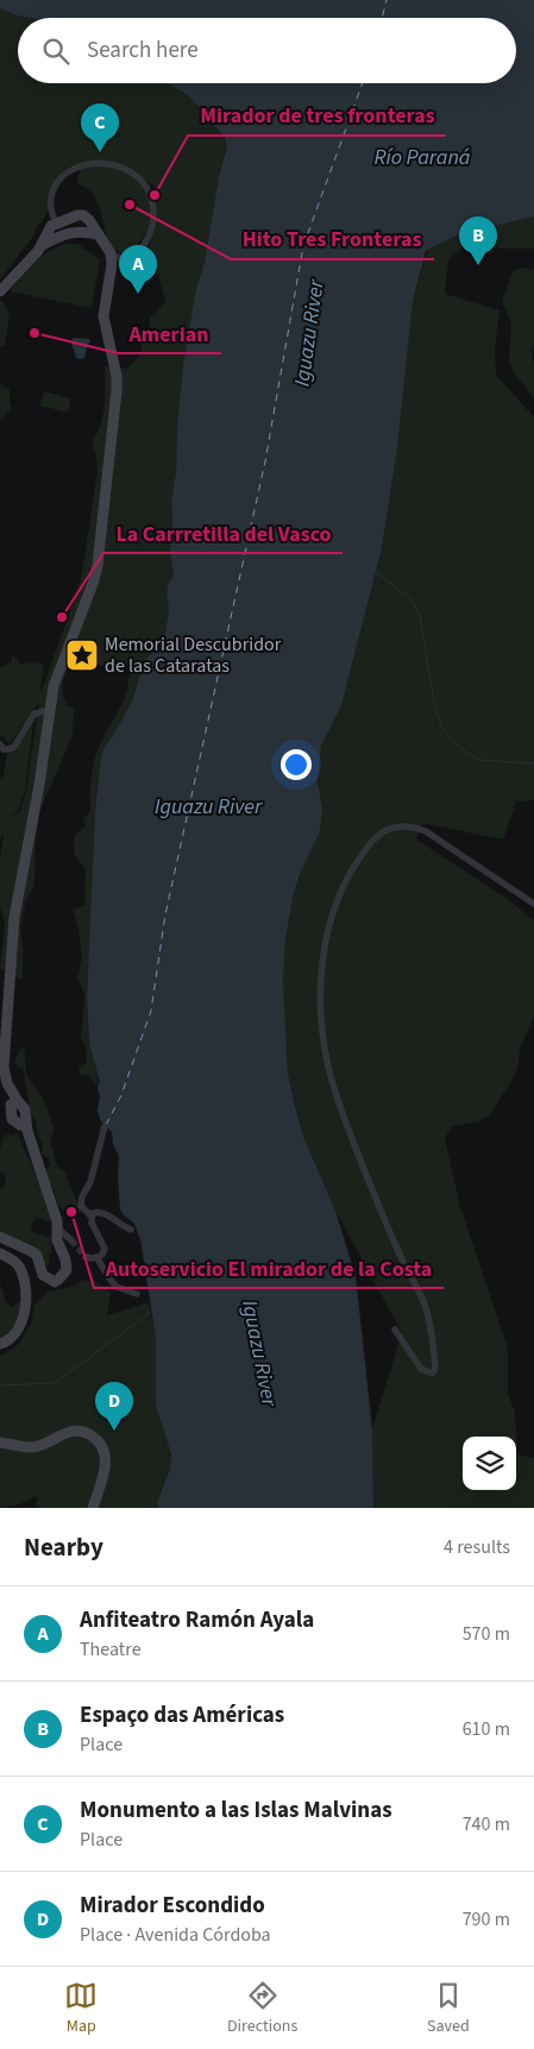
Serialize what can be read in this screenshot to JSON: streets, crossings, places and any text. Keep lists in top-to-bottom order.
{
  "water": ["Río Paraná", "Iguazu River"],
  "places": {
    "other": [
      "Mirador de tres fronteras",
      "Hito Tres Fronteras",
      "Amerian",
      "La Carrretilla del Vasco",
      "Autoservicio El mirador de la Costa"
    ],
    "place": ["Memorial Descubridor de las Cataratas"]
  },
  "page": {
    "search": "Search here",
    "pins": [
      "C",
      "B",
      "A",
      "D"
    ],
    "heading": ["Nearby", "4 results"],
    "list": [
      {
        "mark": "A",
        "name": "Anfiteatro Ramón Ayala",
        "note": "Theatre",
        "value": "570 m"
      },
      {
        "mark": "B",
        "name": "Espaço das Américas",
        "note": "Place",
        "value": "610 m"
      },
      {
        "mark": "C",
        "name": "Monumento a las Islas Malvinas",
        "note": "Place",
        "value": "740 m"
      },
      {
        "mark": "D",
        "name": "Mirador Escondido",
        "note": "Place · Avenida Córdoba",
        "value": "790 m"
      }
    ],
    "nav": ["Map", "Directions", "Saved"]
  }
}
